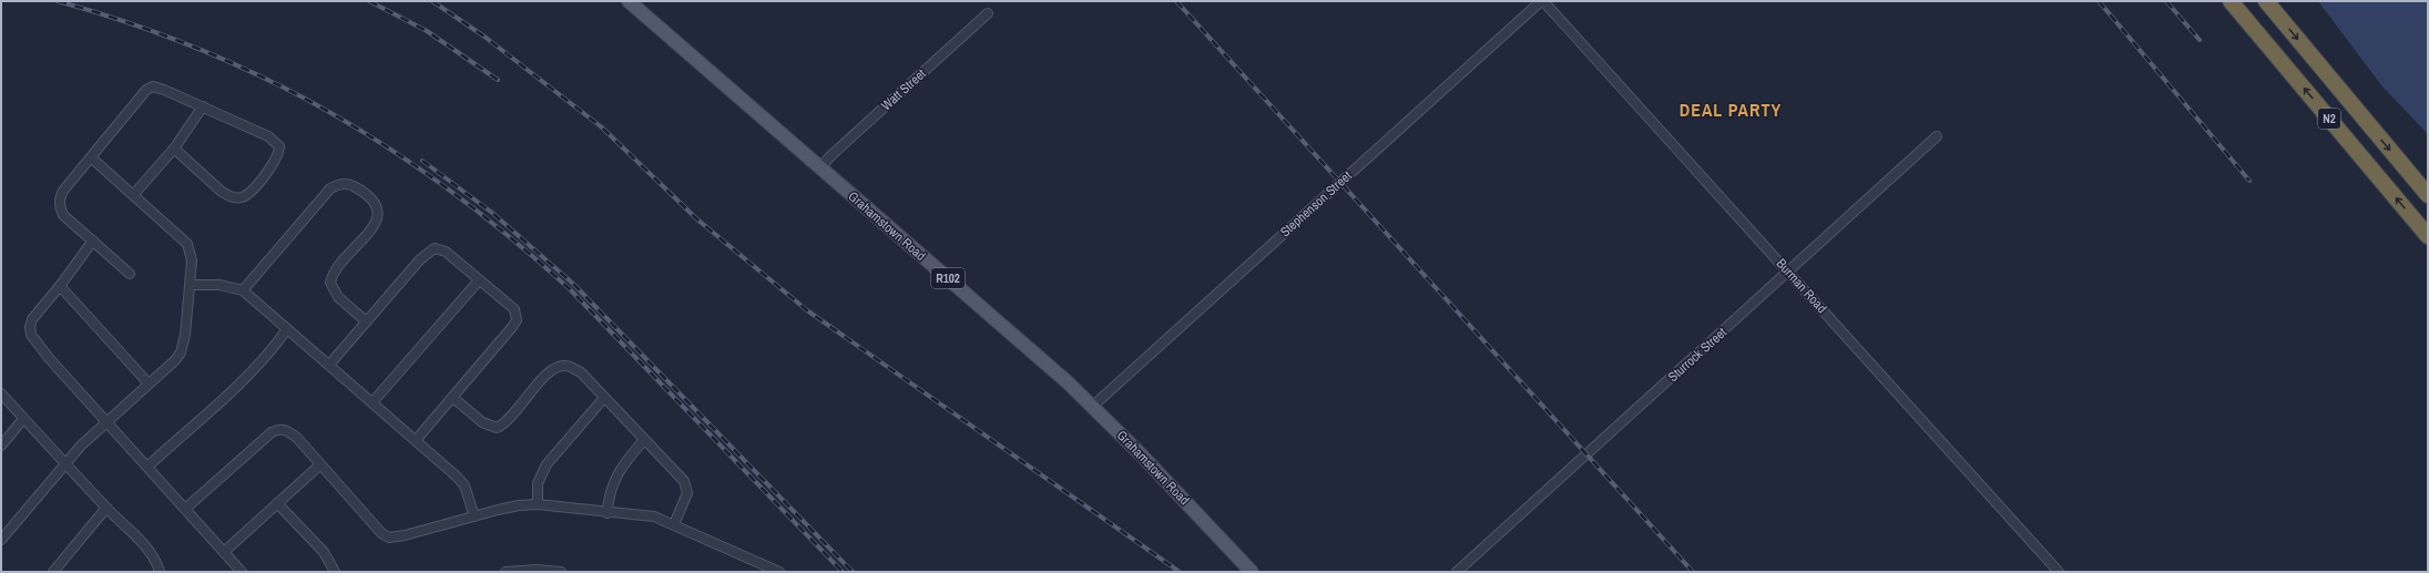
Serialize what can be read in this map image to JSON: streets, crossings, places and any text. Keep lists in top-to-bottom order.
{
  "streets": {
    "highway": ["N2"],
    "main road": ["Grahamstown Road", "R102"],
    "street": [
      "Watt Street",
      "Stephenson Street",
      "Burman Road",
      "Sturrock Street"
    ]
  },
  "crossings": [
    ["Watt Street", "Grahamstown Road"],
    ["Stephenson Street", "Grahamstown Road"],
    ["Stephenson Street", "Burman Road"],
    ["Burman Road", "Sturrock Street"]
  ],
  "districts": ["DEAL PARTY"]
}
